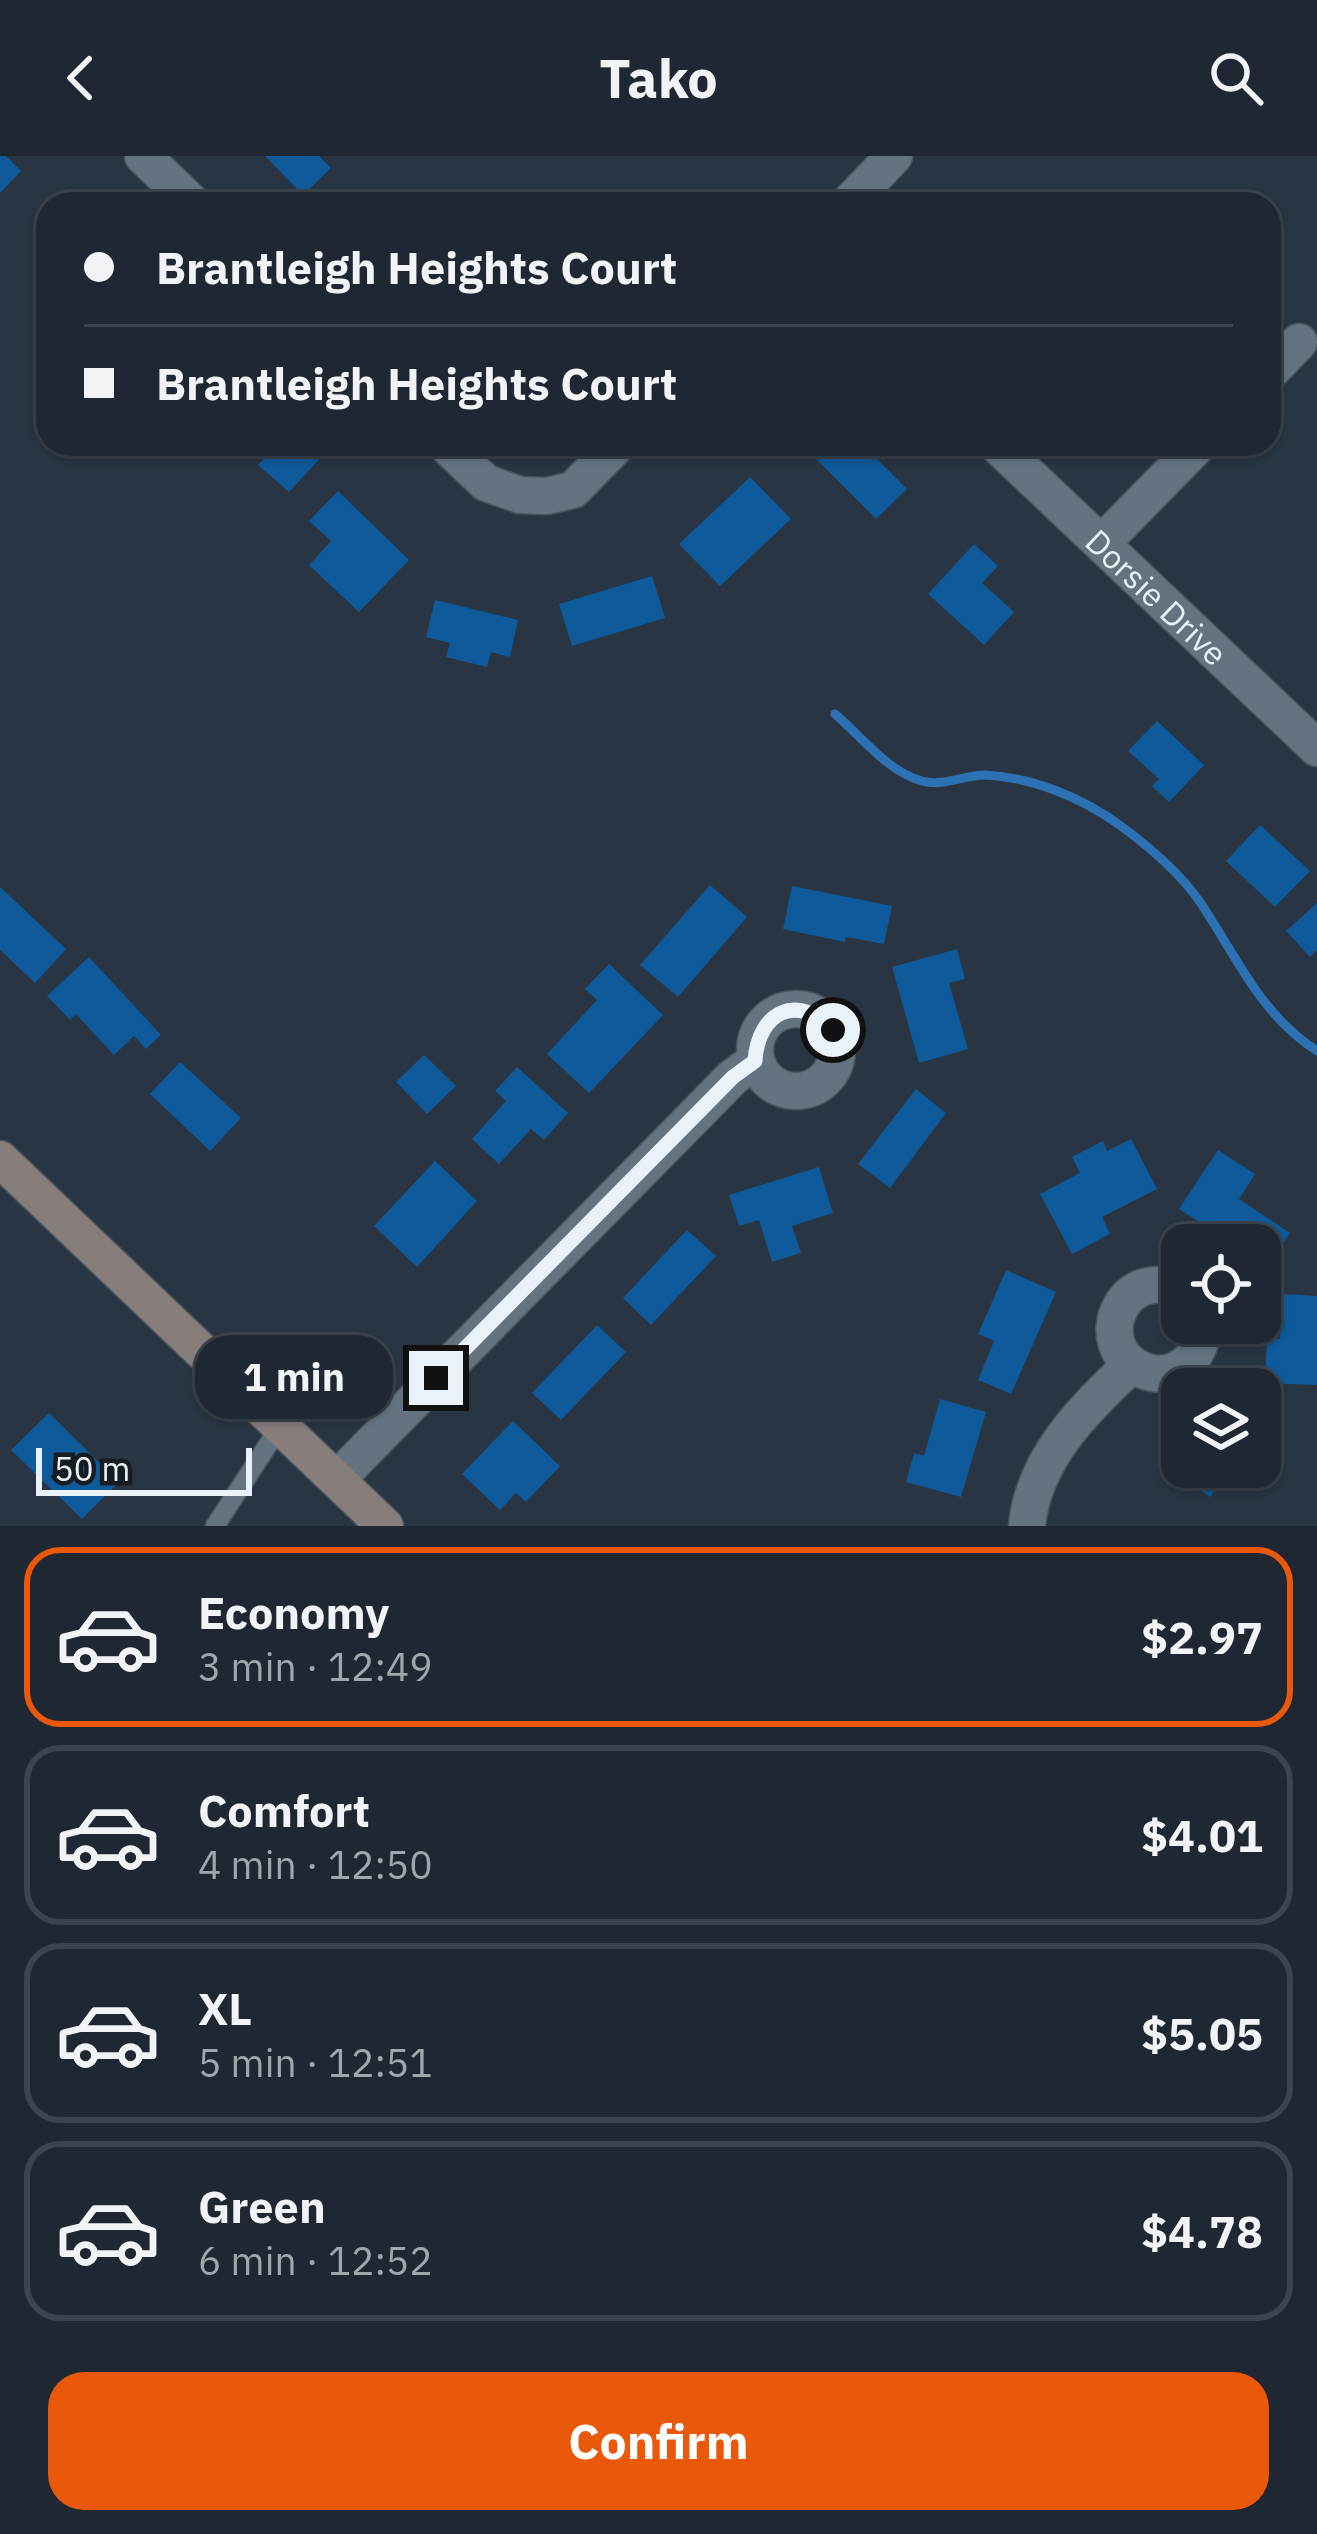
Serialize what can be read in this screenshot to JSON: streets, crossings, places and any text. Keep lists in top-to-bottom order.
{
  "streets": {
    "street": ["Dorsie Drive"]
  },
  "scale_bar": "50 m",
  "page": {
    "header": "Tako",
    "banner": ["Brantleigh Heights Court", "Brantleigh Heights Court"],
    "bubble": "1 min",
    "scale": "50 m",
    "list": [
      {
        "name": "Economy",
        "note": "3 min · 12:49",
        "value": "$2.97"
      },
      {
        "name": "Comfort",
        "note": "4 min · 12:50",
        "value": "$4.01"
      },
      {
        "name": "XL",
        "note": "5 min · 12:51",
        "value": "$5.05"
      },
      {
        "name": "Green",
        "note": "6 min · 12:52",
        "value": "$4.78"
      }
    ],
    "buttons": "Confirm"
  }
}
